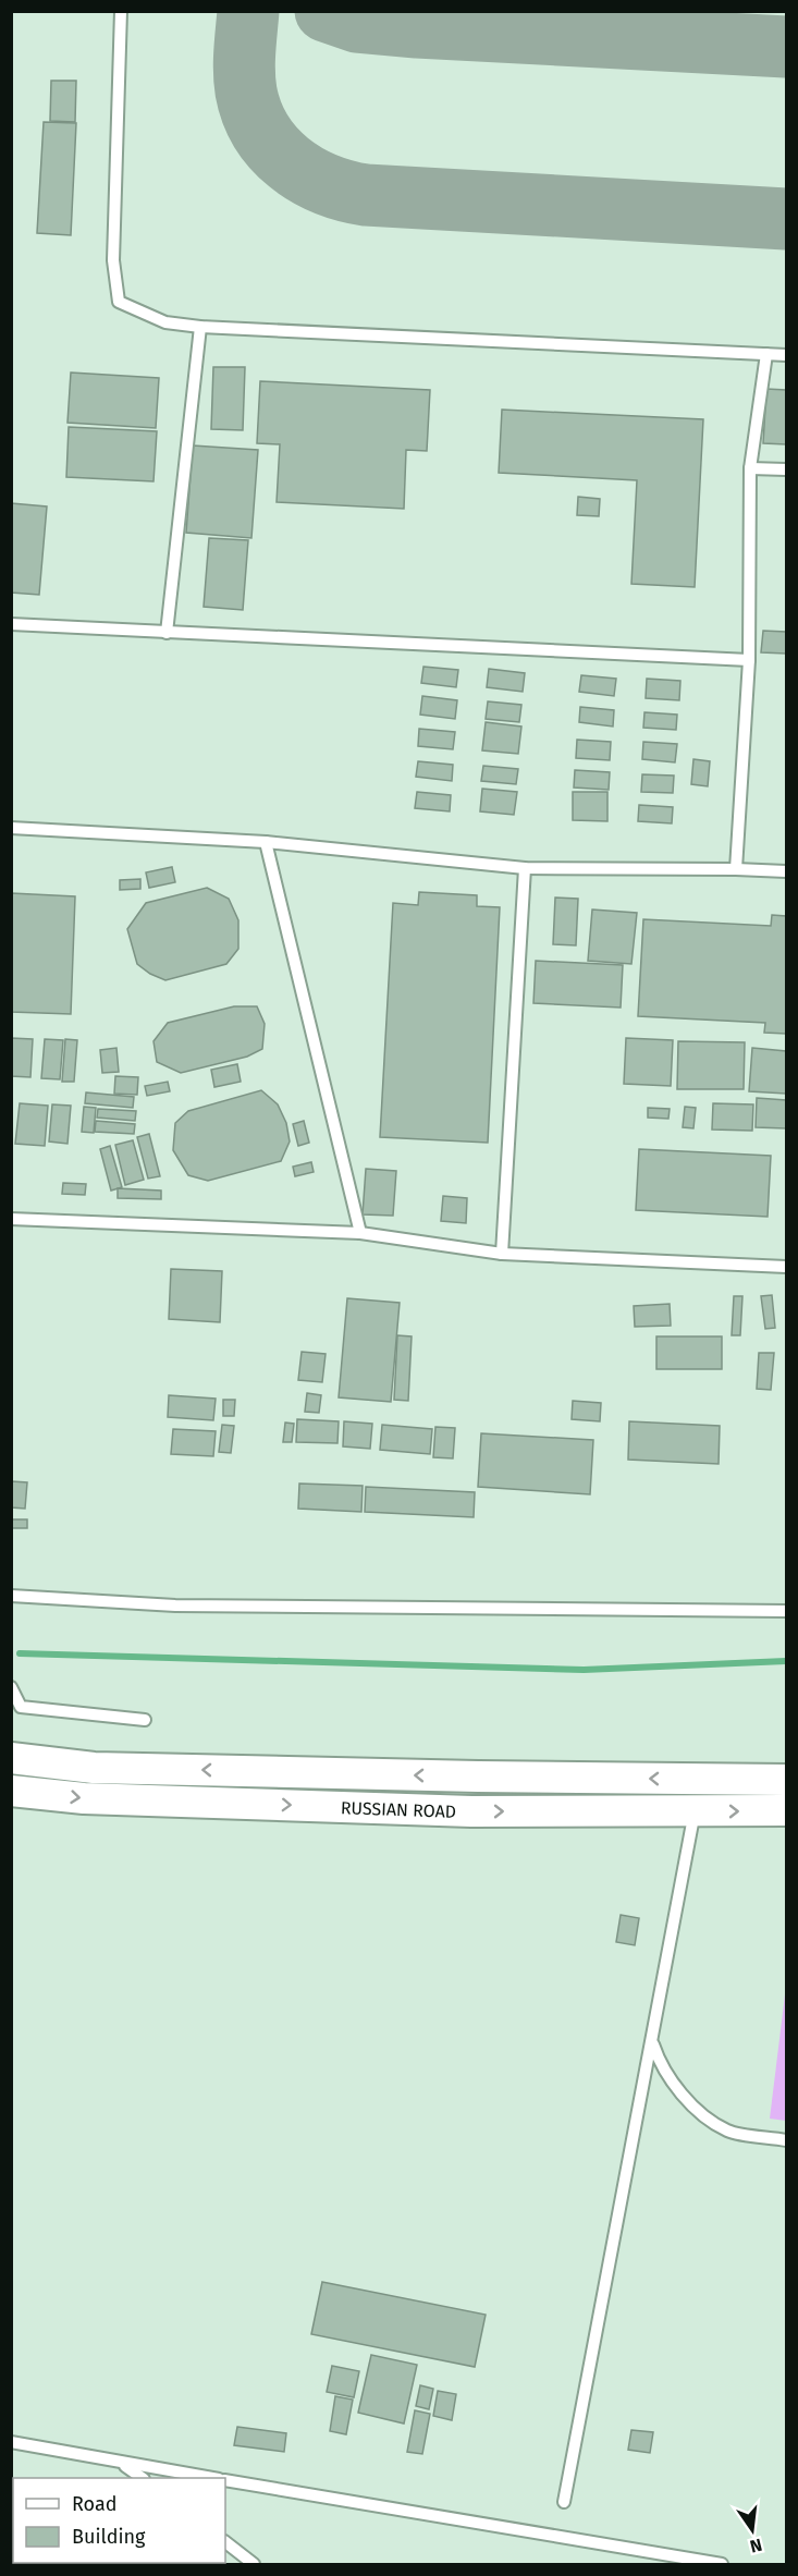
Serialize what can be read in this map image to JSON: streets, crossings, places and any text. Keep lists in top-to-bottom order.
{
  "streets": {
    "main road": ["RUSSIAN ROAD"]
  },
  "legend": ["Road", "Building"],
  "north": "bottom"
}
